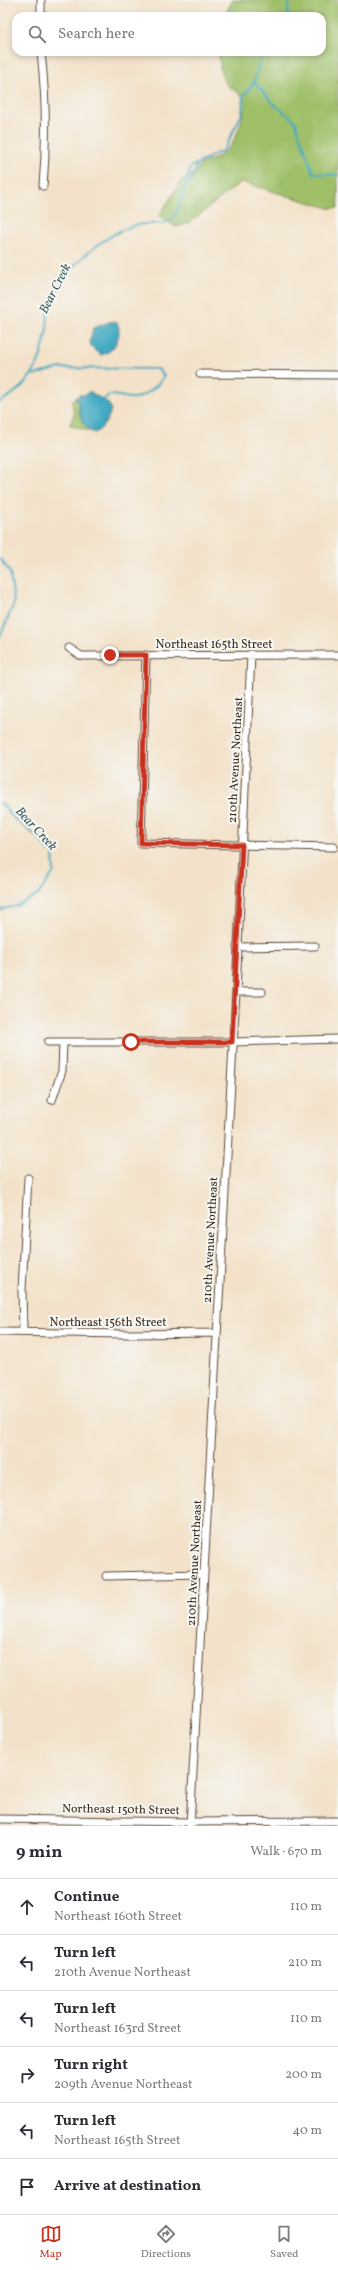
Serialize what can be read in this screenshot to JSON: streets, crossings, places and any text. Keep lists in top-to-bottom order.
{
  "streets": {
    "street": [
      "Northeast 165th Street",
      "210th Avenue Northeast",
      "Northeast 156th Street",
      "Northeast 150th Street"
    ]
  },
  "crossings": [
    ["Northeast 165th Street", "210th Avenue Northeast"],
    ["210th Avenue Northeast", "Northeast 156th Street"],
    ["210th Avenue Northeast", "Northeast 150th Street"]
  ],
  "water": ["Bear Creek"],
  "page": {
    "search": "Search here",
    "heading": ["9 min", "Walk · 670 m"],
    "list": [
      ["Continue", "Northeast 160th Street", "110 m"],
      ["Turn left", "210th Avenue Northeast", "210 m"],
      ["Turn left", "Northeast 163rd Street", "110 m"],
      ["Turn right", "209th Avenue Northeast", "200 m"],
      ["Turn left", "Northeast 165th Street", "40 m"],
      "Arrive at destination"
    ],
    "nav": ["Map", "Directions", "Saved"]
  }
}
